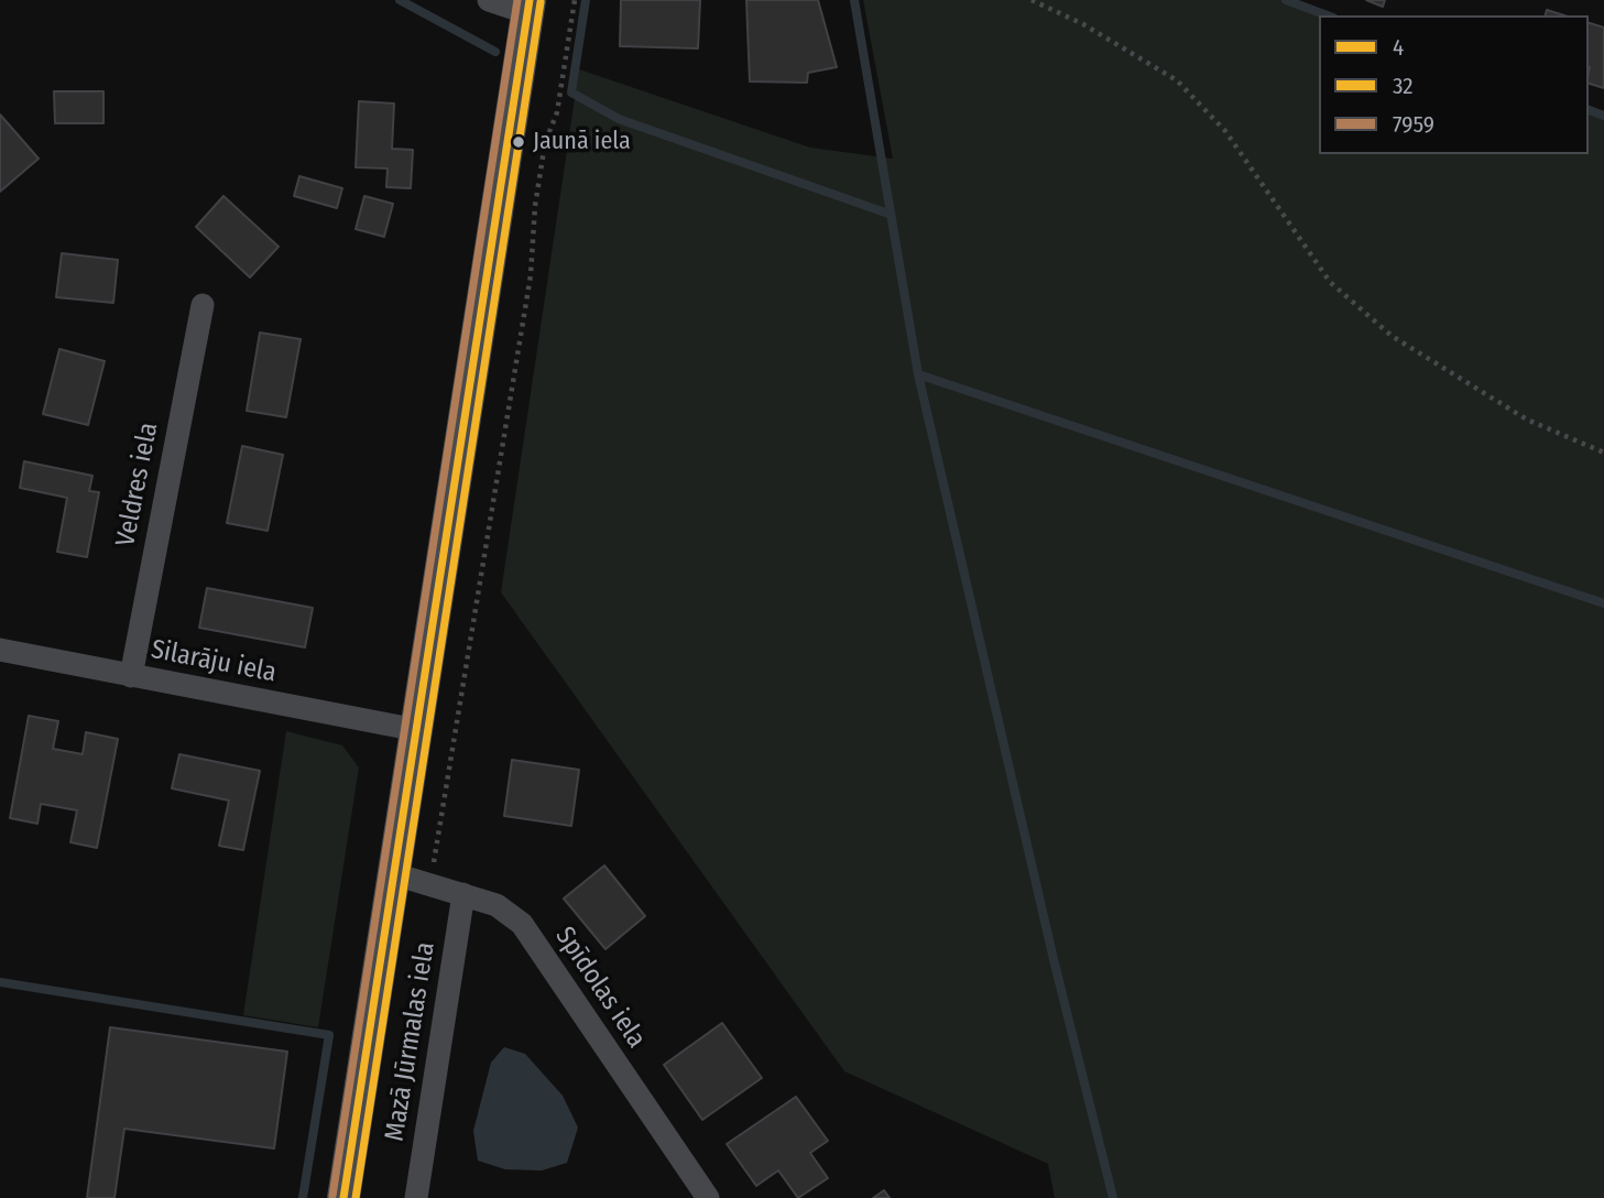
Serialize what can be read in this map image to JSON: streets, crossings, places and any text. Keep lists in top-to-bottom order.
{
  "streets": {
    "street": [
      "Veldres iela",
      "Silarāju iela",
      "Spīdolas iela",
      "Mazā Jūrmalas iela"
    ]
  },
  "crossings": [
    ["Veldres iela", "Silarāju iela"],
    ["Spīdolas iela", "Mazā Jūrmalas iela"]
  ],
  "places": ["Jaunā iela"],
  "lines": ["transit line 4", "transit line 7959", "transit line 32"],
  "legend": ["4", "32", "7959"]
}
